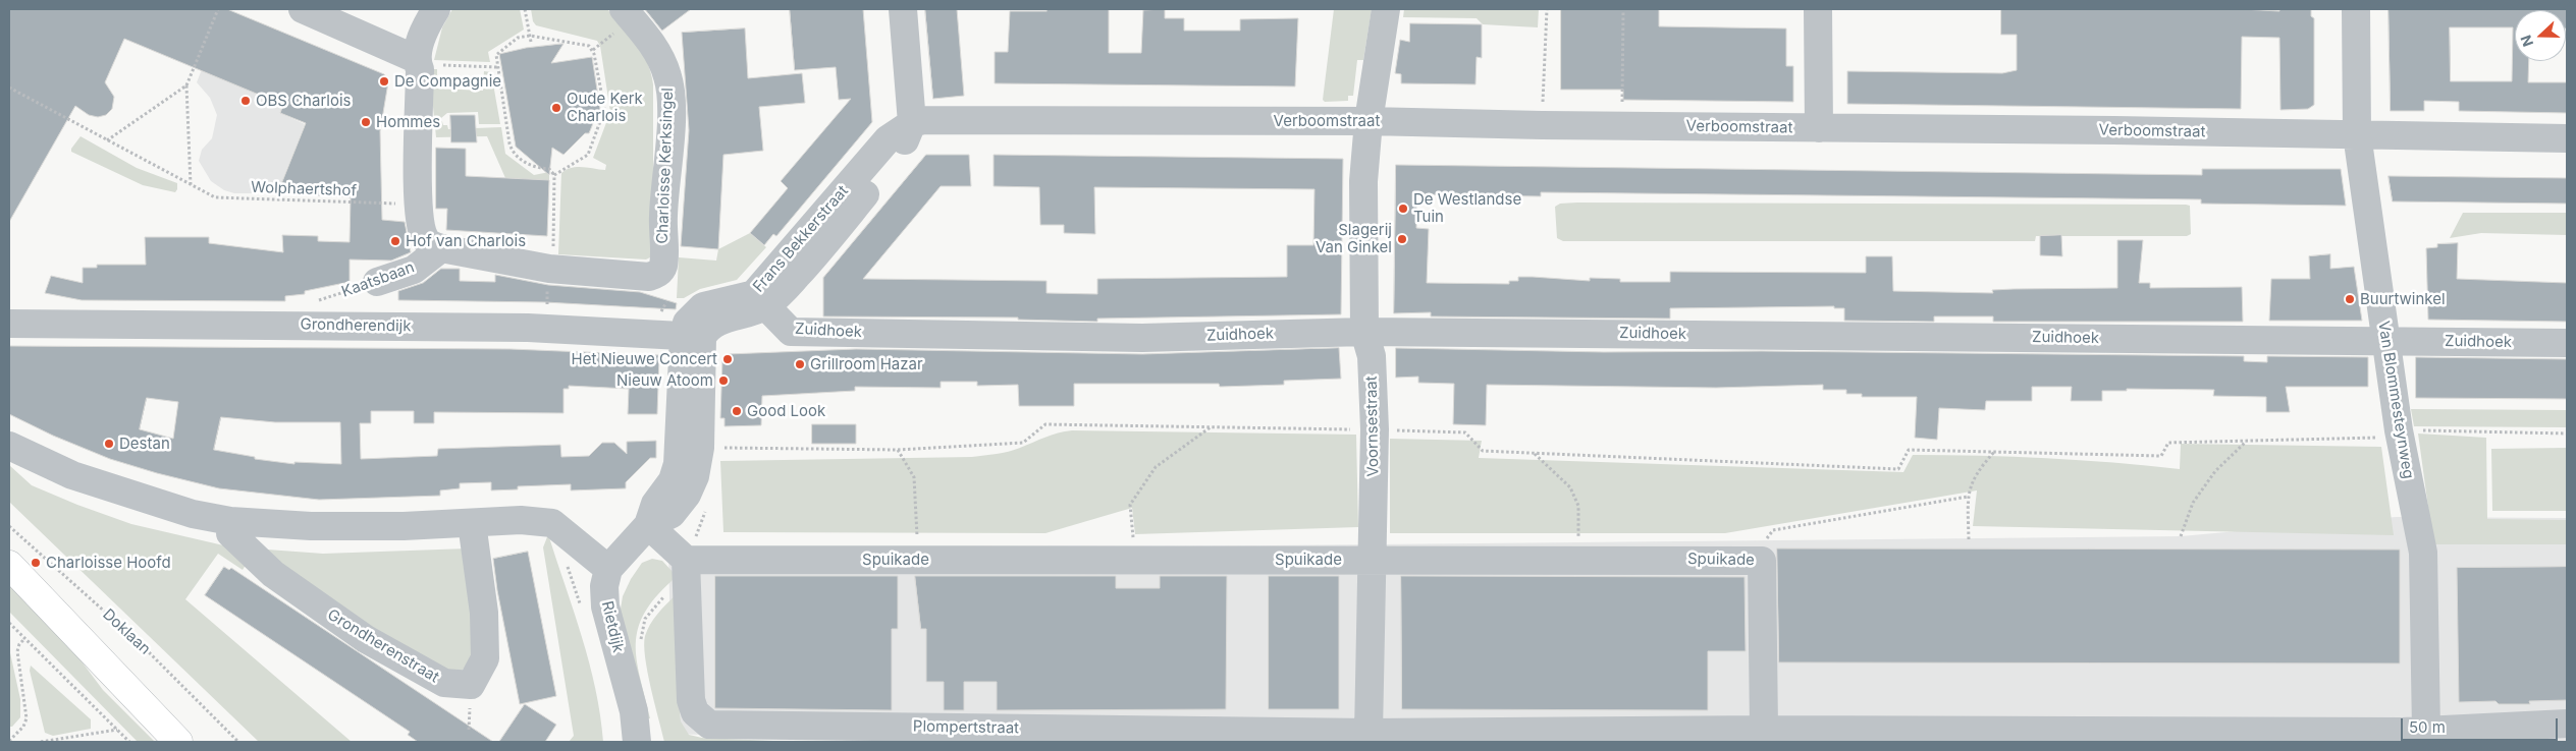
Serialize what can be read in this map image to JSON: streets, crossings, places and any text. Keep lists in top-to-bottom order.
{
  "streets": {
    "street": [
      "Verboomstraat",
      "Charloisse Kerksingel",
      "Frans Bekkerstraat",
      "Kaatsbaan",
      "Grondherendijk",
      "Zuidhoek",
      "Van Blommesteynweg",
      "Voornsestraat",
      "Spuikade",
      "Rietdijk",
      "Grondherenstraat",
      "Plompertstraat"
    ],
    "path": ["Wolphaertshof", "Doklaan"]
  },
  "crossings": [
    ["Verboomstraat", "Frans Bekkerstraat"],
    ["Verboomstraat", "Van Blommesteynweg"],
    ["Verboomstraat", "Voornsestraat"],
    ["Frans Bekkerstraat", "Grondherendijk"],
    ["Frans Bekkerstraat", "Zuidhoek"],
    ["Zuidhoek", "Van Blommesteynweg"],
    ["Zuidhoek", "Voornsestraat"],
    ["Van Blommesteynweg", "Plompertstraat"],
    ["Voornsestraat", "Spuikade"],
    ["Voornsestraat", "Plompertstraat"],
    ["Spuikade", "Plompertstraat"]
  ],
  "places": [
    "De Compagnie",
    "OBS Charlois",
    "Oude Kerk Charlois",
    "Hommes",
    "De Westlandse Tuin",
    "Slagerij Van Ginkel",
    "Hof van Charlois",
    "Buurtwinkel",
    "Het Nieuwe Concert",
    "Grillroom Hazar",
    "Nieuw Atoom",
    "Good Look",
    "Destan",
    "Charloisse Hoofd"
  ],
  "scale_bar": "50 m",
  "north": "left"
}
